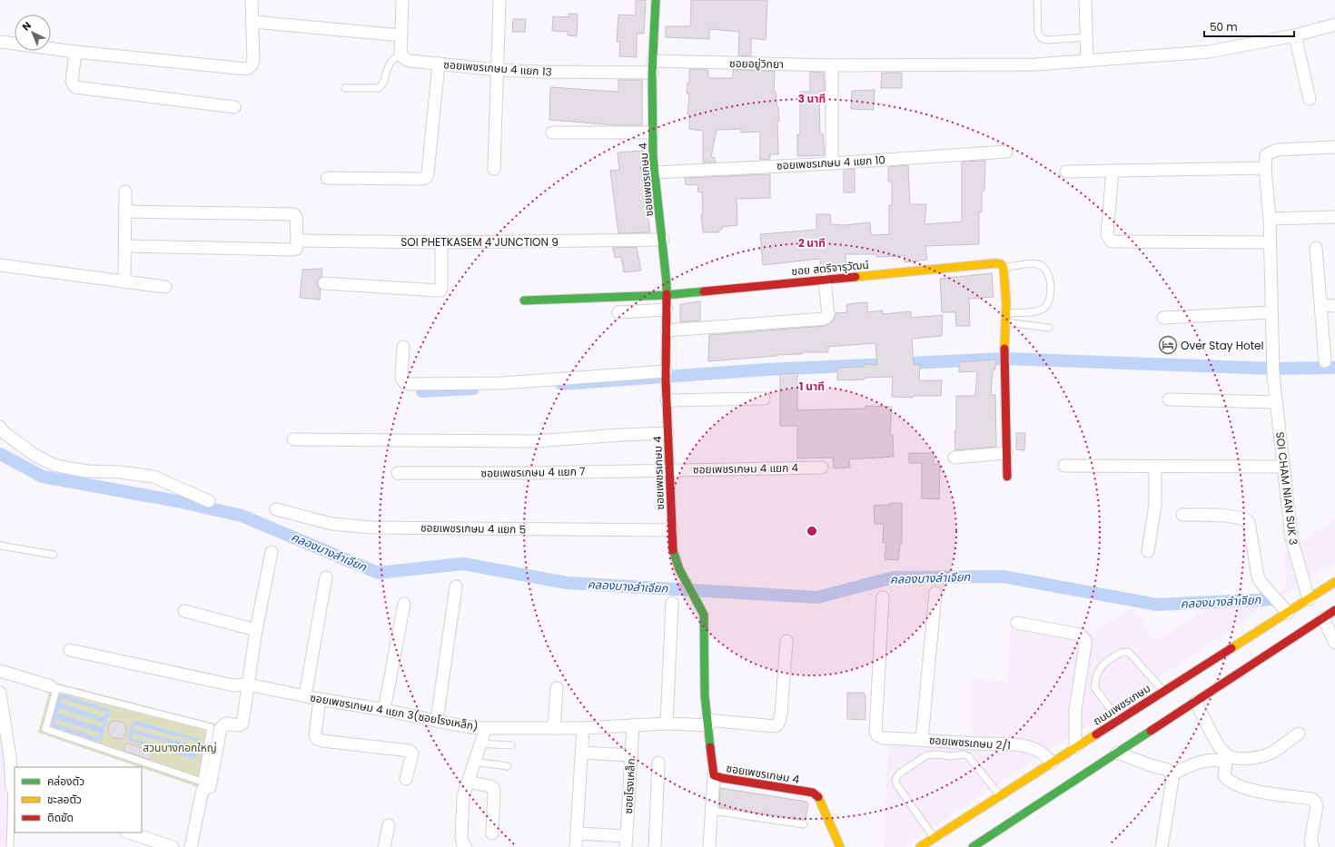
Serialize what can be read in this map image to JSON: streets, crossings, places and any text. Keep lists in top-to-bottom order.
{
  "streets": {
    "street": [
      "ซอยอยู่วิทยา",
      "ซอยเพชรเกษม 4 แยก 13",
      "ซอยเพชรเกษม 4 แยก 10",
      "ซอยเพชรเกษม 4",
      "SOI PHETKASEM 4 JUNCTION 9",
      "ซอย สตรีจารุวัฒน์",
      "ซอยเพชรเกษม 4 แยก 4",
      "ซอยเพชรเกษม 4 แยก 7",
      "SOI CHAM NIAN SUK 3",
      "ซอยเพชรเกษม 4 แยก 5",
      "ถนนเพชรเกษม",
      "ซอยเพชรเกษม 4 แยก 3(ซอยโรงเหล็ก)",
      "ซอยเพชรเกษม 2/1",
      "ซอยโรงเหล็ก"
    ]
  },
  "crossings": [
    ["ซอยอยู่วิทยา", "ซอยเพชรเกษม 4"],
    ["ซอยเพชรเกษม 4 แยก 13", "ซอยเพชรเกษม 4"],
    ["ซอยเพชรเกษม 4 แยก 10", "ซอยเพชรเกษม 4"],
    ["ซอยเพชรเกษม 4", "SOI PHETKASEM 4 JUNCTION 9"],
    ["ซอยเพชรเกษม 4", "ซอย สตรีจารุวัฒน์"],
    ["ซอยเพชรเกษม 4", "ซอยเพชรเกษม 4 แยก 4"],
    ["ซอยเพชรเกษม 4", "ซอยเพชรเกษม 4 แยก 7"],
    ["ซอยเพชรเกษม 4", "ซอยเพชรเกษม 4 แยก 5"],
    ["ซอยเพชรเกษม 4", "ซอยเพชรเกษม 4 แยก 3(ซอยโรงเหล็ก)"],
    ["ซอยเพชรเกษม 4 แยก 4", "ซอยเพชรเกษม 4 แยก 7"],
    ["SOI CHAM NIAN SUK 3", "ถนนเพชรเกษม"],
    ["ถนนเพชรเกษม", "ซอยเพชรเกษม 2/1"],
    ["ซอยเพชรเกษม 4 แยก 3(ซอยโรงเหล็ก)", "ซอยโรงเหล็ก"]
  ],
  "water": ["คลองบางลำเจียก"],
  "parks": ["สวนบางกอกใหญ่"],
  "places": {
    "hotel": ["Over Stay Hotel"]
  },
  "legend": ["คล่องตัว", "ชะลอตัว", "ติดขัด"],
  "scale_bar": "50 m",
  "north": "top left",
  "rings": ["3 นาที", "2 นาที", "1 นาที"]
}
